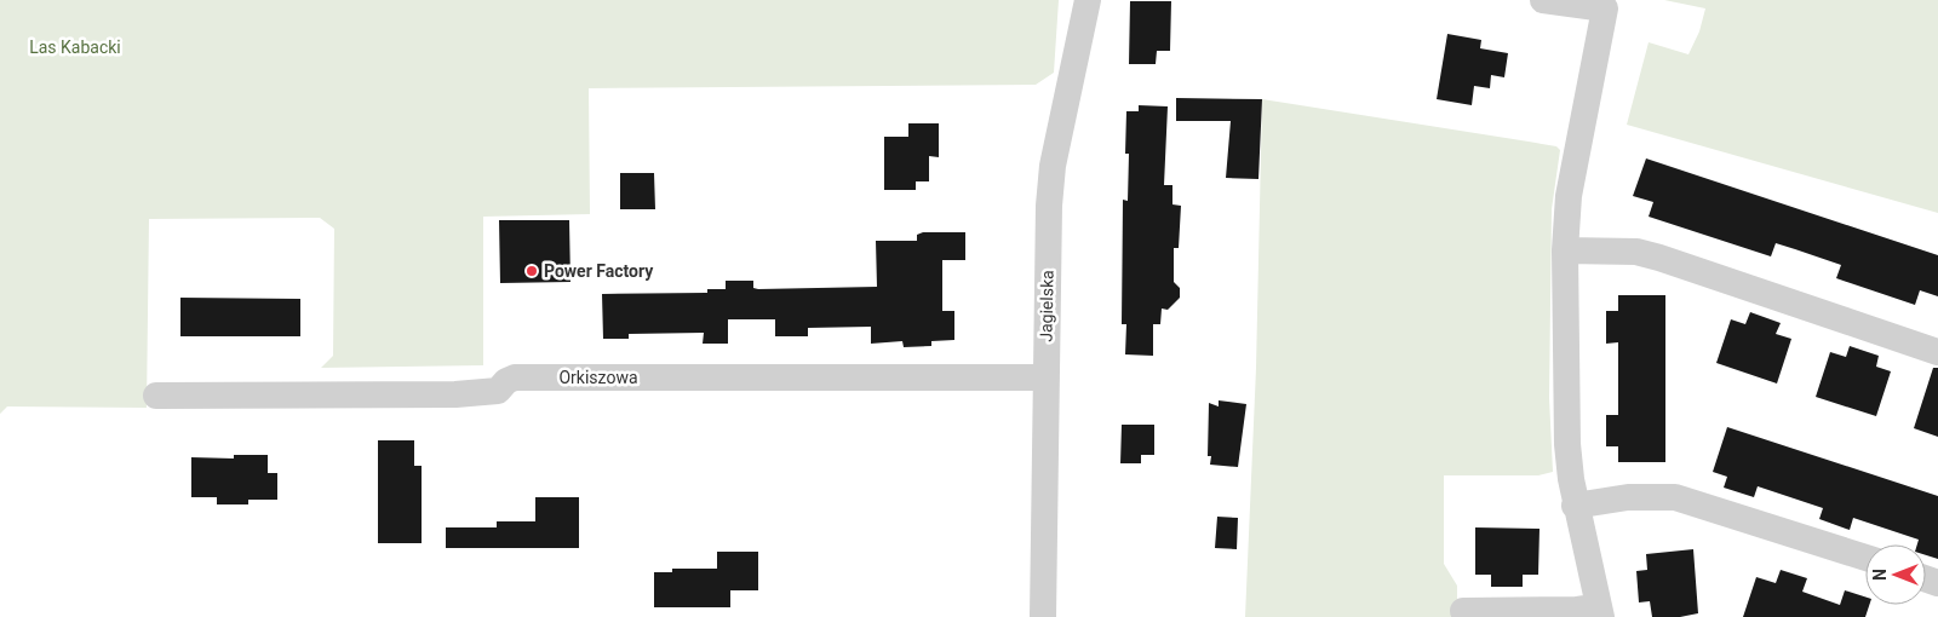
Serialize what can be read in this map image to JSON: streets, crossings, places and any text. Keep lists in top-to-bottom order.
{
  "streets": {
    "street": ["Jagielska", "Orkiszowa"]
  },
  "crossings": [
    ["Jagielska", "Orkiszowa"]
  ],
  "parks": ["Las Kabacki"],
  "places": ["Power Factory"],
  "north": "left"
}
